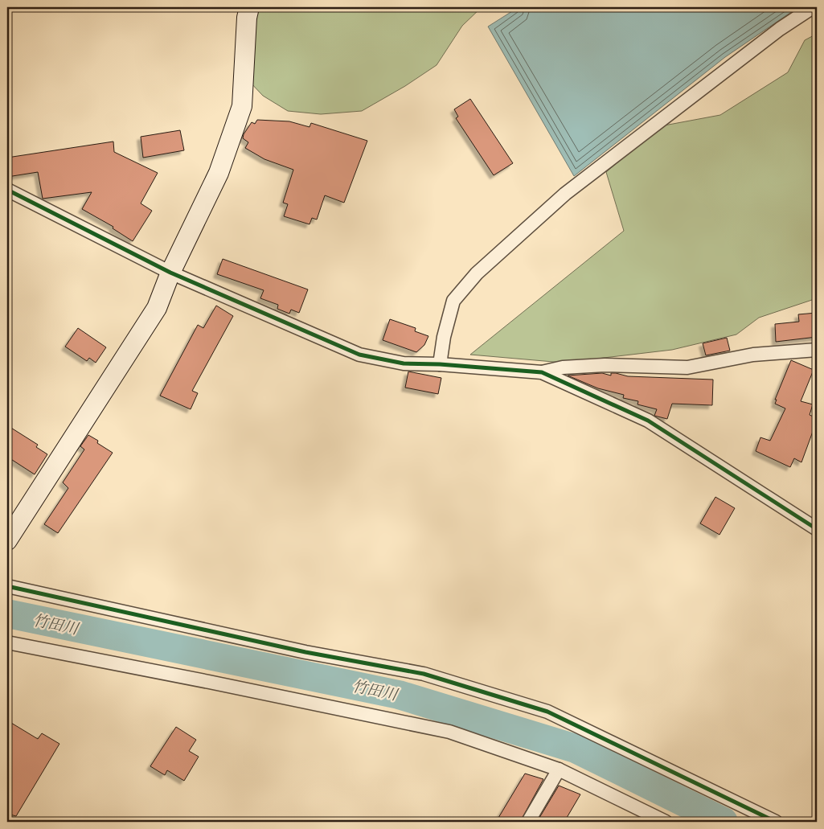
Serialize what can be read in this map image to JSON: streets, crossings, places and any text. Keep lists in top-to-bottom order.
{
  "water": ["竹田川"]
}
